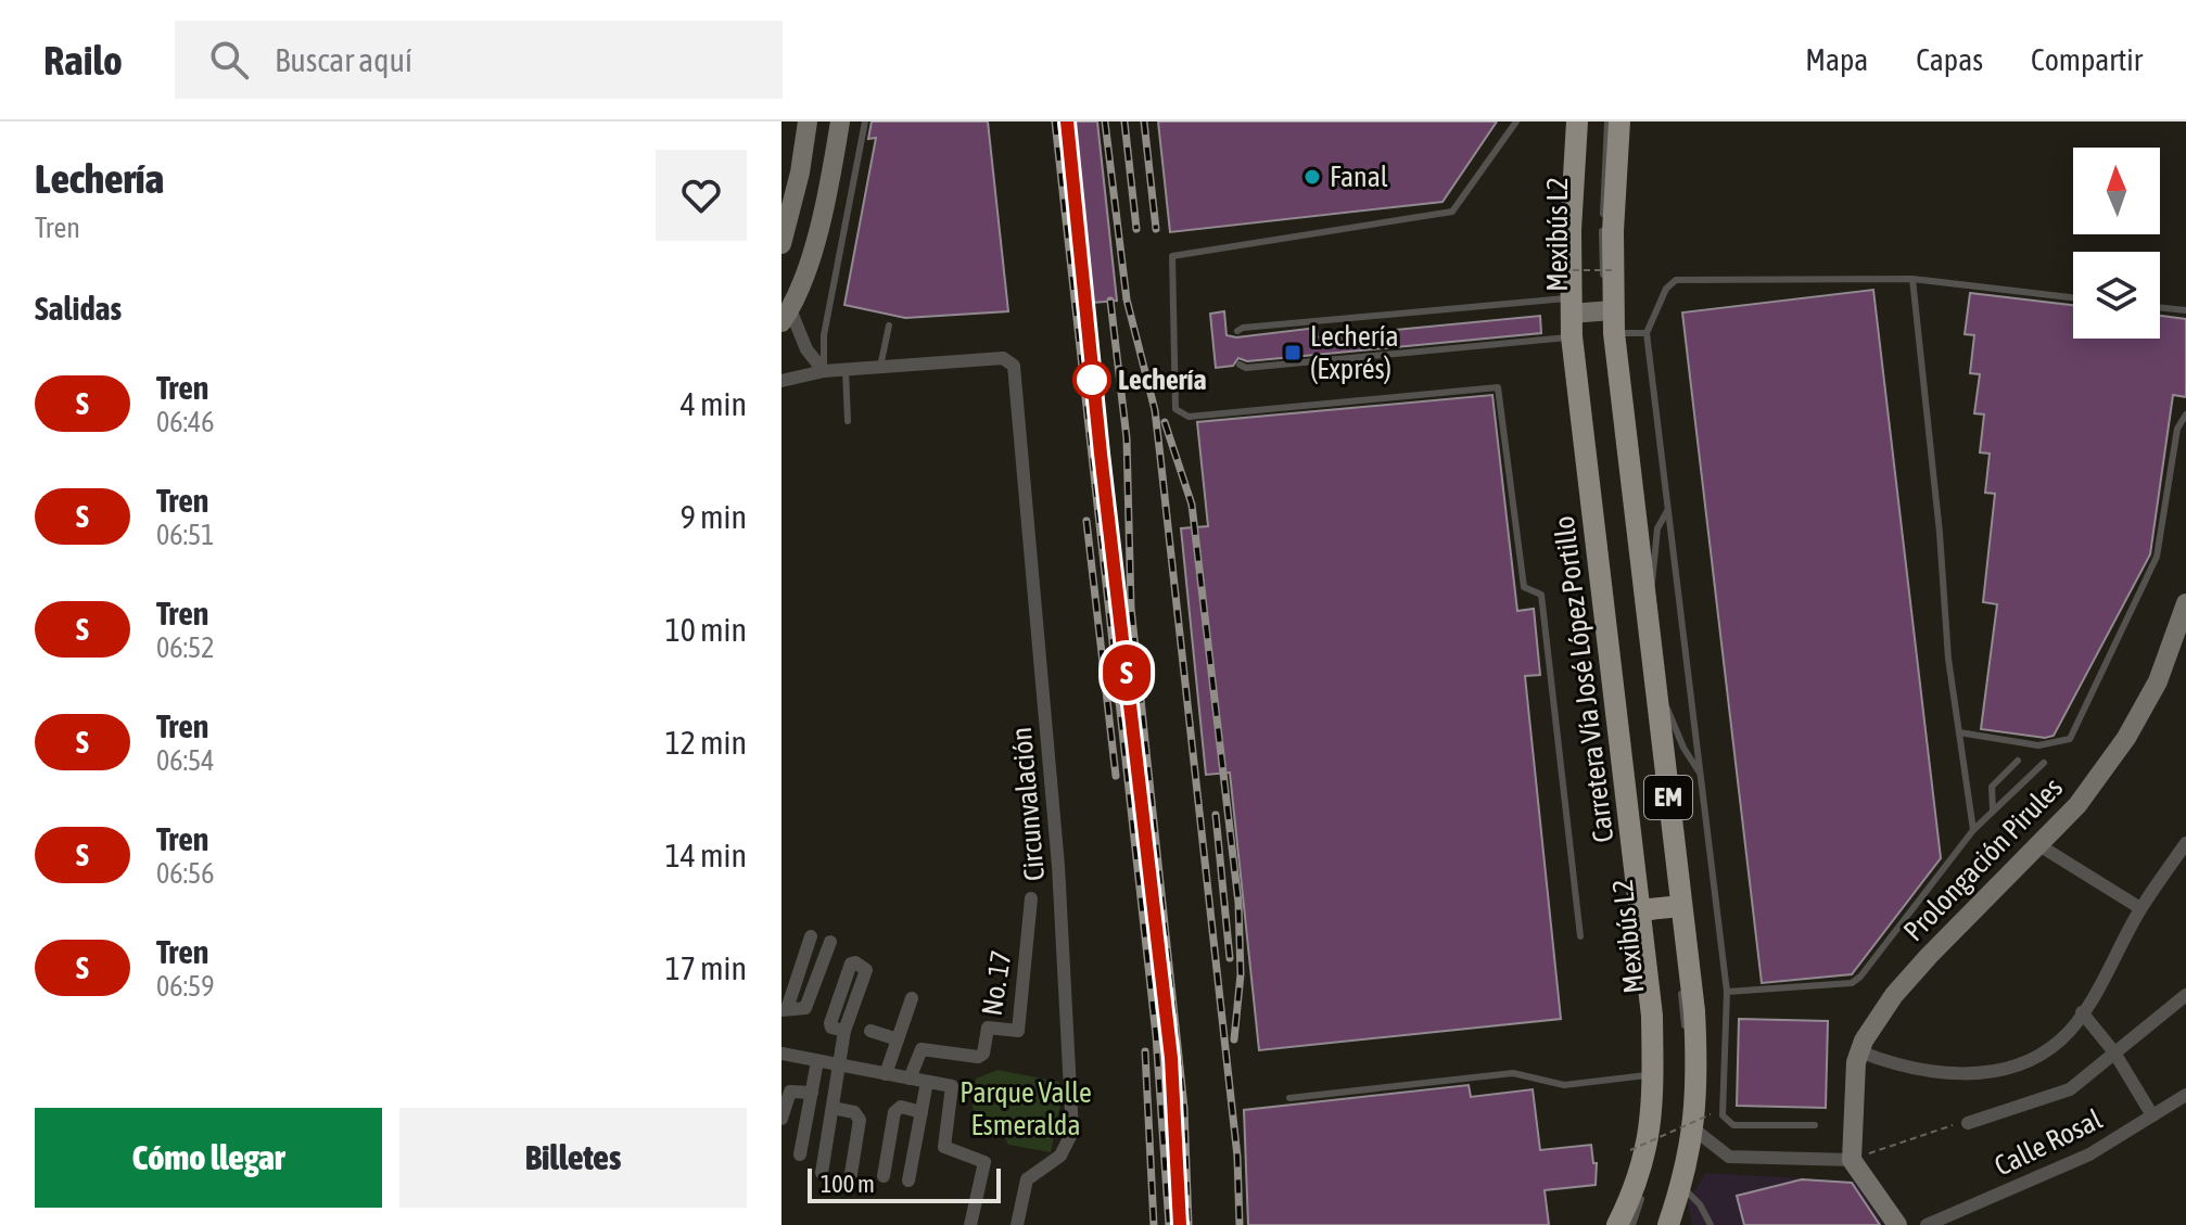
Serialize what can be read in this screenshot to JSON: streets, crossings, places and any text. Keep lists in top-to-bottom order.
{
  "streets": {
    "main road": ["Carretera Vía José López Portillo", "EM", "Prolongación Pirules"],
    "street": ["Circunvalación", "No. 17", "Calle Rosal"],
    "lane": ["Mexibús L2"]
  },
  "crossings": [
    ["Mexibús L2", "Carretera Vía José López Portillo"],
    ["Mexibús L2", "EM"]
  ],
  "parks": ["Parque Valle Esmeralda"],
  "places": {
    "other": ["Fanal", "Lechería"],
    "transit": ["Lechería (Exprés)"]
  },
  "scale_bar": "100 m",
  "north": "top",
  "page": {
    "header": "Railo",
    "search": "Buscar aquí",
    "nav": ["Mapa", "Capas", "Compartir"],
    "heading": [
      ["Lechería", "Tren"],
      "Salidas"
    ],
    "on_map": "S",
    "list": [
      {
        "mark": "S",
        "name": "Tren",
        "note": "06:46",
        "value": "4 min"
      },
      {
        "mark": "S",
        "name": "Tren",
        "note": "06:51",
        "value": "9 min"
      },
      {
        "mark": "S",
        "name": "Tren",
        "note": "06:52",
        "value": "10 min"
      },
      {
        "mark": "S",
        "name": "Tren",
        "note": "06:54",
        "value": "12 min"
      },
      {
        "mark": "S",
        "name": "Tren",
        "note": "06:56",
        "value": "14 min"
      },
      {
        "mark": "S",
        "name": "Tren",
        "note": "06:59",
        "value": "17 min"
      }
    ],
    "buttons": ["Cómo llegar", "Billetes"],
    "scale": "100 m"
  }
}
